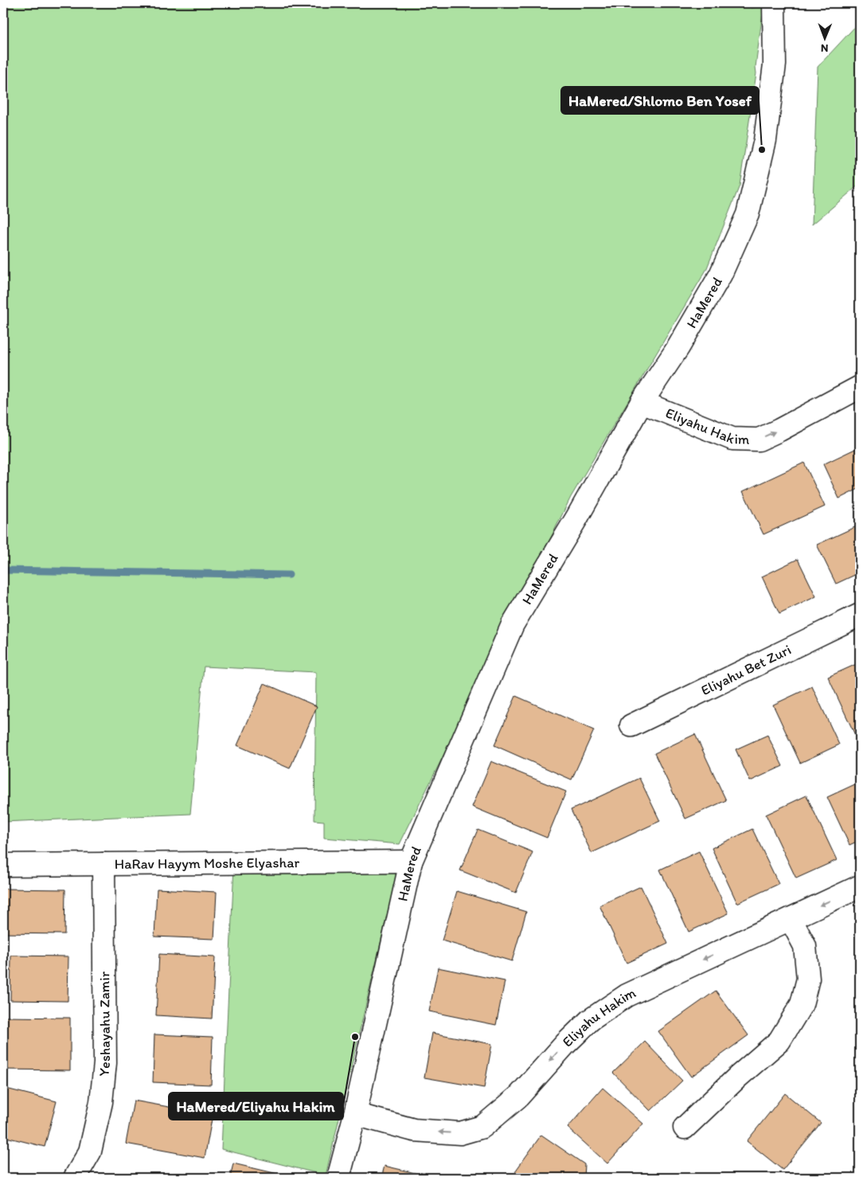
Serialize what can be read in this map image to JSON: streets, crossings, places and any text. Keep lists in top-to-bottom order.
{
  "streets": {
    "street": [
      "HaMered",
      "Eliyahu Hakim",
      "Eliyahu Bet Zuri",
      "HaRav Hayym Moshe Elyashar",
      "Yeshayahu Zamir"
    ]
  },
  "crossings": [
    ["HaMered", "Eliyahu Hakim"],
    ["HaMered", "HaRav Hayym Moshe Elyashar"],
    ["HaRav Hayym Moshe Elyashar", "Yeshayahu Zamir"]
  ],
  "places": ["HaMered/Shlomo Ben Yosef", "HaMered/Eliyahu Hakim"],
  "north": "bottom"
}
